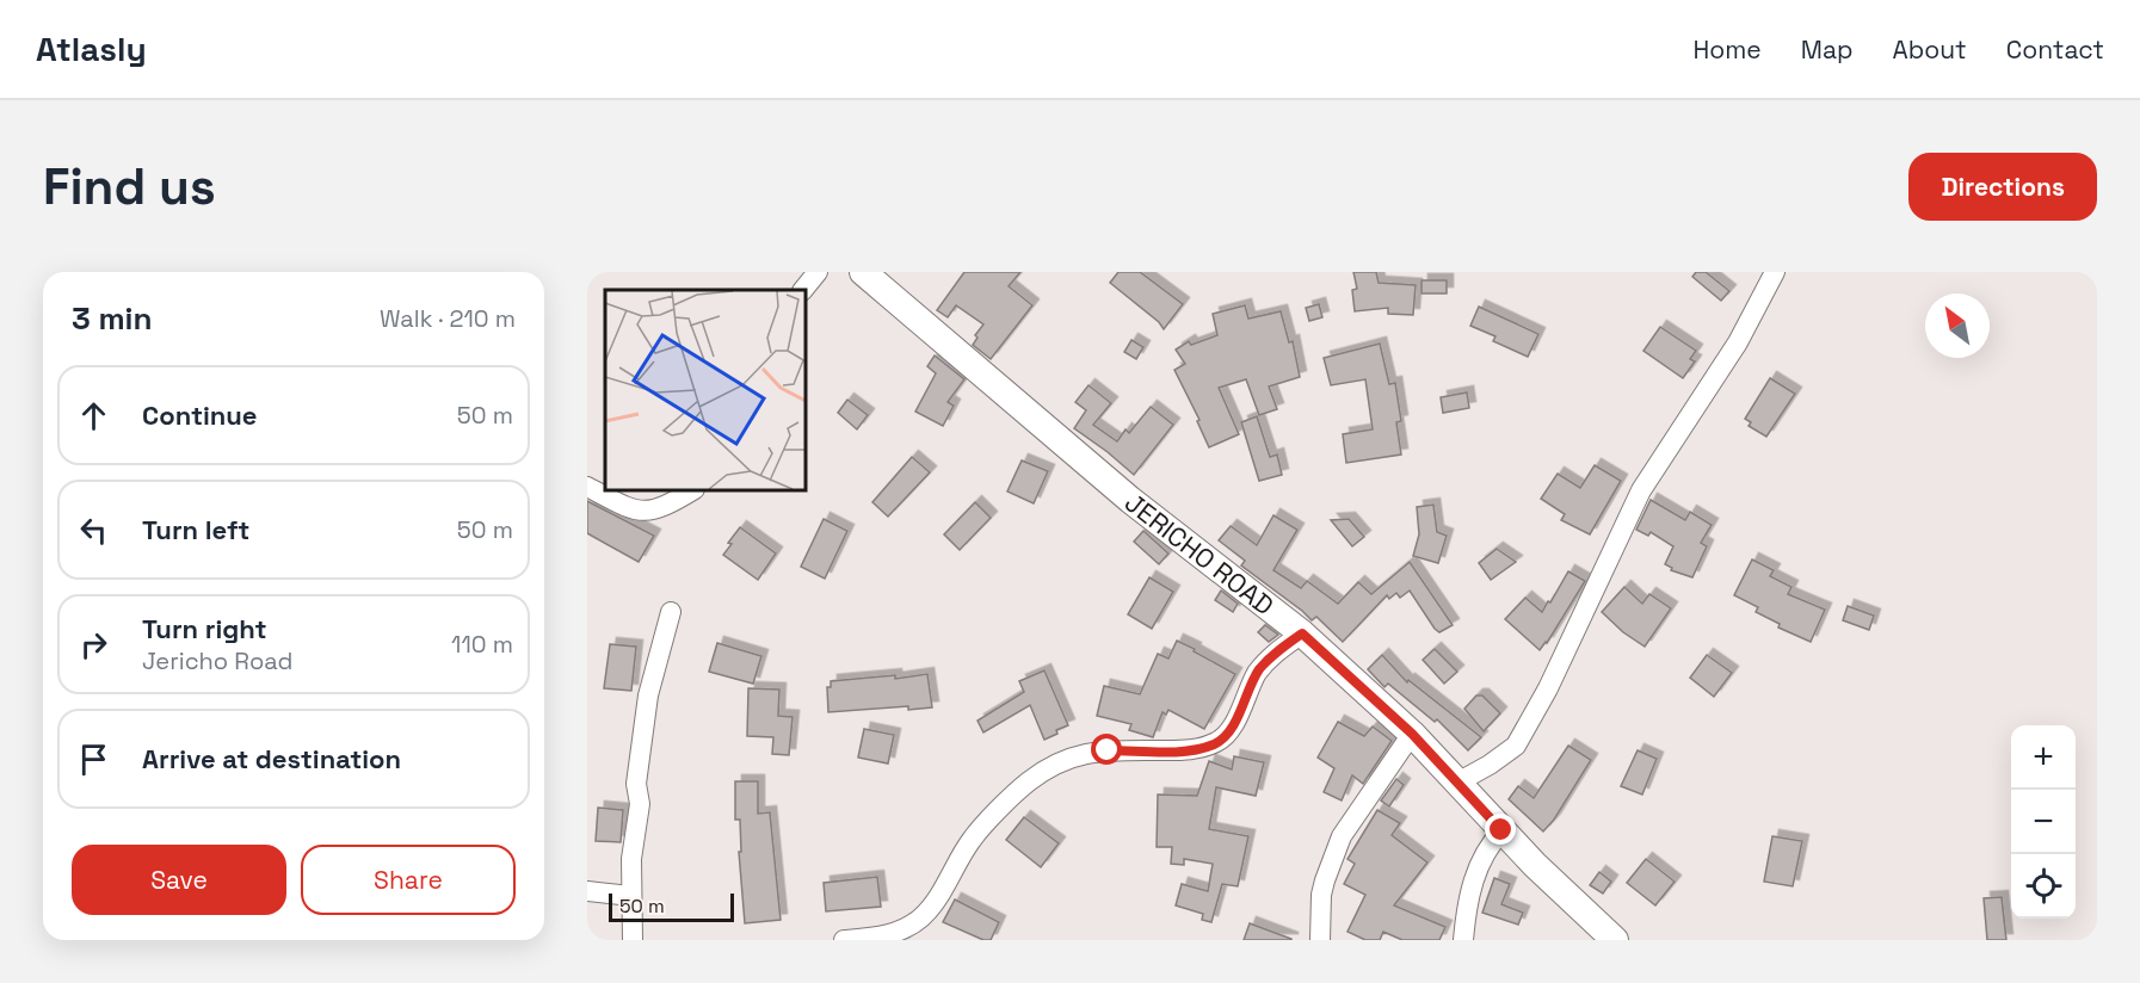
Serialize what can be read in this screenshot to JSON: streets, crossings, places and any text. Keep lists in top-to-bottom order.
{
  "streets": {
    "street": ["JERICHO ROAD"]
  },
  "scale_bar": "50 m",
  "north": "top left",
  "page": {
    "header": "Atlasly",
    "nav": [
      "Home",
      "Map",
      "About",
      "Contact"
    ],
    "buttons": [
      "Directions",
      ["Save", "Share"]
    ],
    "title": "Find us",
    "heading": ["3 min", "Walk · 210 m"],
    "list": [
      ["Continue", "50 m"],
      ["Turn left", "50 m"],
      ["Turn right", "Jericho Road", "110 m"],
      "Arrive at destination"
    ],
    "map_buttons": ["+", "−"],
    "scale": "50 m"
  }
}
